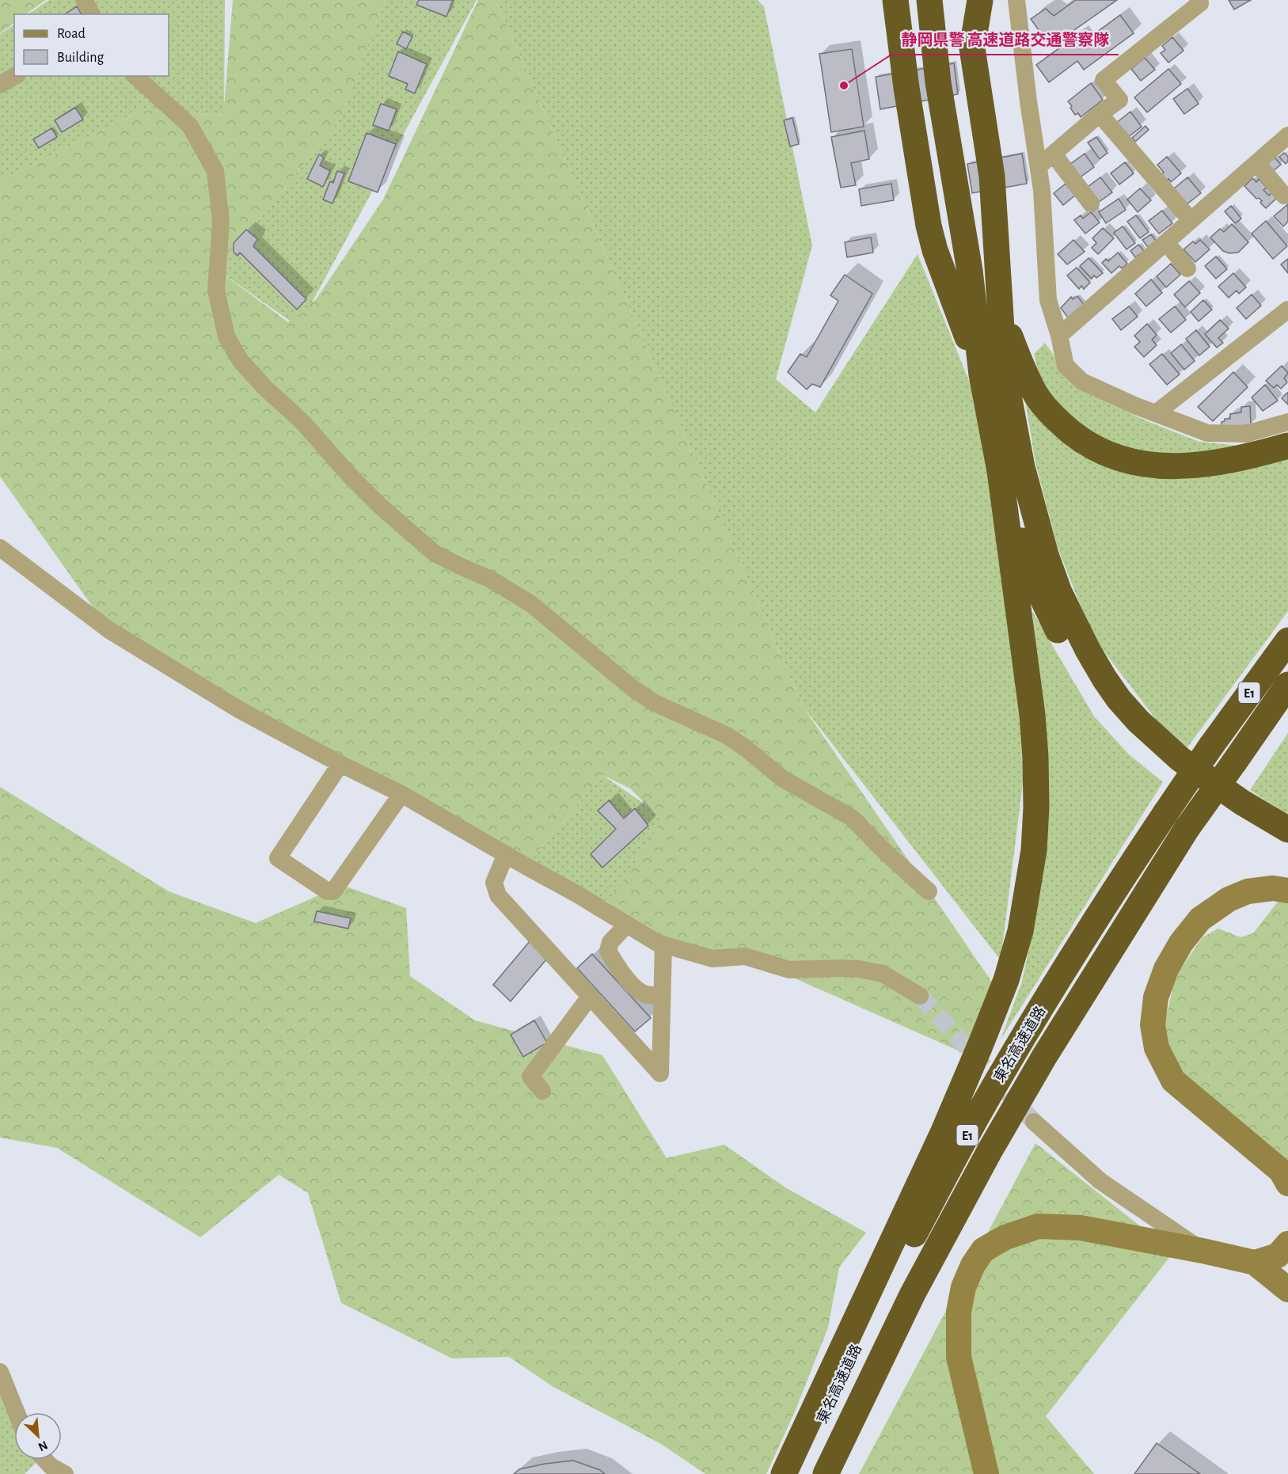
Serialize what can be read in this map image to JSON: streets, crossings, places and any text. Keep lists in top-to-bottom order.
{
  "streets": {
    "highway": ["E1", "東名高速道路"]
  },
  "places": ["静岡県警 高速道路交通警察隊"],
  "legend": ["Road", "Building"],
  "north": "bottom right"
}
